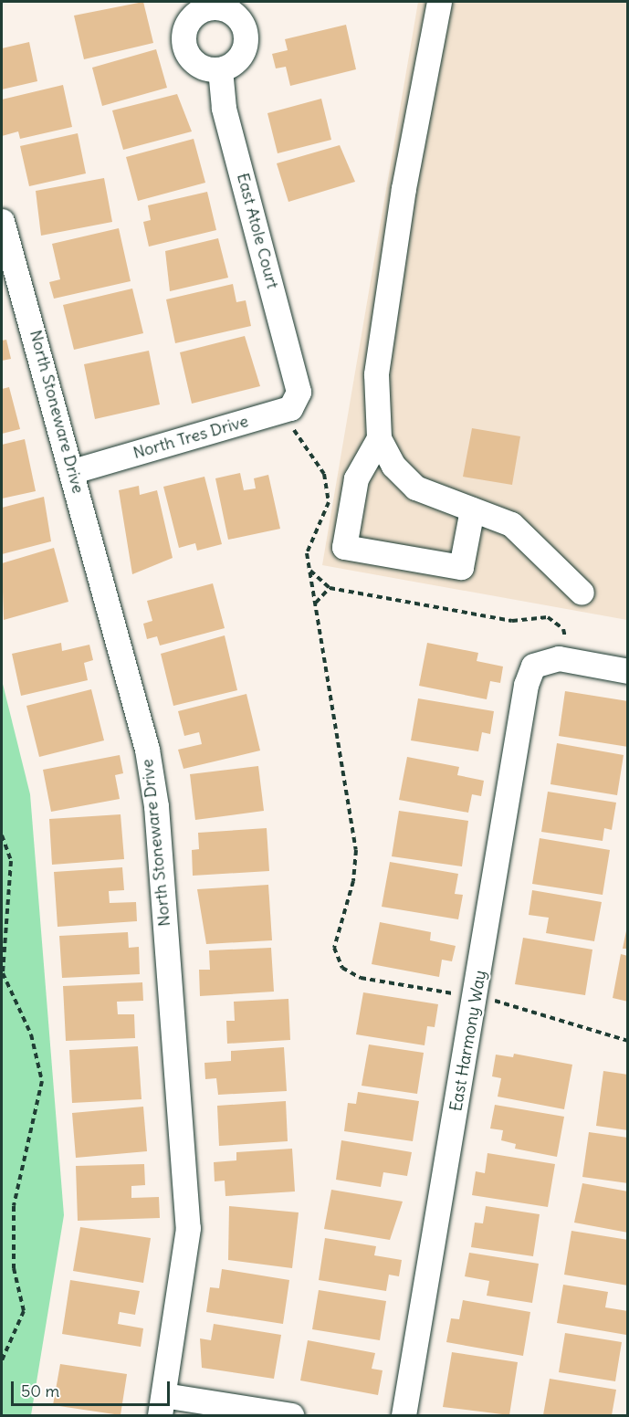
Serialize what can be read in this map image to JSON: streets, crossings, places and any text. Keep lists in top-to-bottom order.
{
  "streets": {
    "street": [
      "East Atole Court",
      "North Stoneware Drive",
      "North Tres Drive",
      "East Harmony Way"
    ]
  },
  "crossings": [
    ["East Atole Court", "North Tres Drive"],
    ["North Stoneware Drive", "North Tres Drive"]
  ],
  "scale_bar": "50 m"
}
